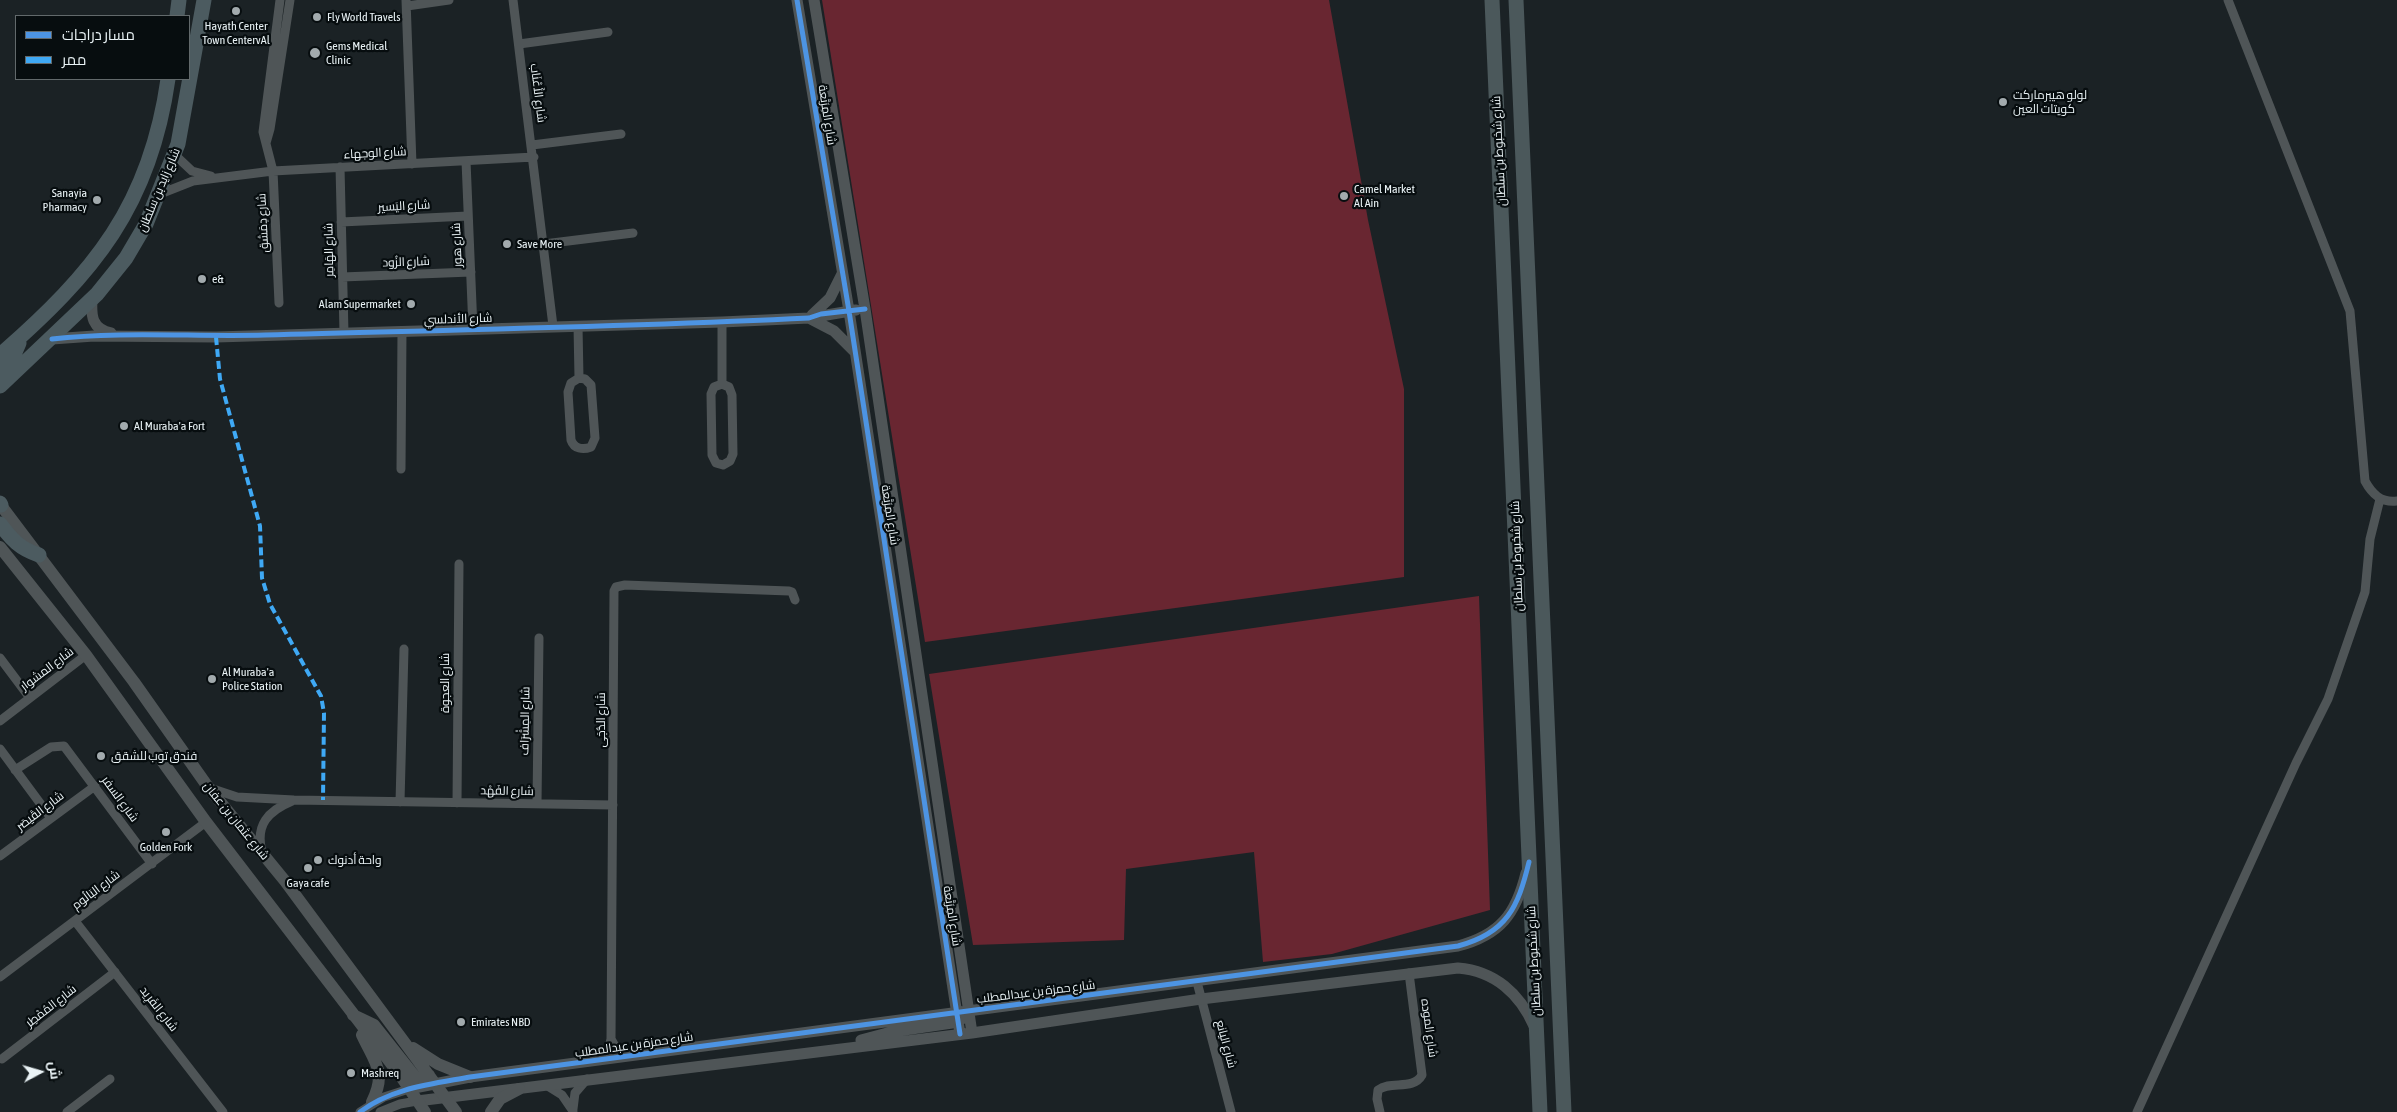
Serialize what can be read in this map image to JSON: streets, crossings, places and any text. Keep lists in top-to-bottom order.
{
  "streets": {
    "highway": ["شارع زايد بن سلطان"],
    "main road": ["شارع شخبوط بن سلطان", "شارع عثمان بن عفان"],
    "street": [
      "شارع الأَعْنَاب",
      "شارع المِرَبَّعة",
      "شارع الوجهاء",
      "شارع اليَسير",
      "شارع دِمَشق",
      "شارع هور",
      "شارع الهَامِر",
      "شارع الزُود",
      "شارع الأندلسي",
      "شارع المشوار",
      "شارع العجوة",
      "شارع الدُّجَى",
      "شارع المِشْرَاف",
      "شارع الفَهْد",
      "شارع السفر",
      "شارع القَيصَر",
      "شارع البَالُوم",
      "شارع حمزة بن عبدالمطلب",
      "شارع المُمْطِر",
      "شارع الفَرِيد",
      "شارع الموده",
      "شارع اليانع"
    ]
  },
  "crossings": [
    ["شارع الأَعْنَاب", "شارع الوجهاء"],
    ["شارع الأَعْنَاب", "شارع الأندلسي"],
    ["شارع المِرَبَّعة", "شارع الأندلسي"],
    ["شارع المِرَبَّعة", "شارع حمزة بن عبدالمطلب"],
    ["شارع شخبوط بن سلطان", "شارع حمزة بن عبدالمطلب"],
    ["شارع الوجهاء", "شارع زايد بن سلطان"],
    ["شارع الوجهاء", "شارع دِمَشق"],
    ["شارع الوجهاء", "شارع هور"],
    ["شارع الوجهاء", "شارع الهَامِر"],
    ["شارع زايد بن سلطان", "شارع الأندلسي"],
    ["شارع اليَسير", "شارع هور"],
    ["شارع اليَسير", "شارع الهَامِر"],
    ["شارع هور", "شارع الزُود"],
    ["شارع هور", "شارع الأندلسي"],
    ["شارع الهَامِر", "شارع الزُود"],
    ["شارع الهَامِر", "شارع الأندلسي"],
    ["شارع المشوار", "شارع عثمان بن عفان"],
    ["شارع العجوة", "شارع الفَهْد"],
    ["شارع الدُّجَى", "شارع الفَهْد"],
    ["شارع الدُّجَى", "شارع حمزة بن عبدالمطلب"],
    ["شارع المِشْرَاف", "شارع الفَهْد"],
    ["شارع الفَهْد", "شارع عثمان بن عفان"],
    ["شارع السفر", "شارع القَيصَر"],
    ["شارع السفر", "شارع البَالُوم"],
    ["شارع عثمان بن عفان", "شارع البَالُوم"],
    ["شارع عثمان بن عفان", "شارع حمزة بن عبدالمطلب"],
    ["شارع البَالُوم", "شارع الفَرِيد"],
    ["شارع حمزة بن عبدالمطلب", "شارع اليانع"],
    ["شارع المُمْطِر", "شارع الفَرِيد"]
  ],
  "places": [
    "Hayath Center Town CentervAl",
    "Fly World Travels",
    "Gems Medical Clinic",
    "لولو هيبرماركت كويتات العين",
    "Camel Market Al Ain",
    "Sanayia Pharmacy",
    "Save More",
    "e&",
    "Alam Supermarket",
    "Al Muraba'a Fort",
    "Al Muraba'a Police Station",
    "فندق توب للشقق",
    "Golden Fork",
    "واحة أدنوك",
    "Gaya cafe",
    "Emirates NBD",
    "Mashreq"
  ],
  "legend": ["مسار دراجات", "ممر"],
  "north": "right"
}
